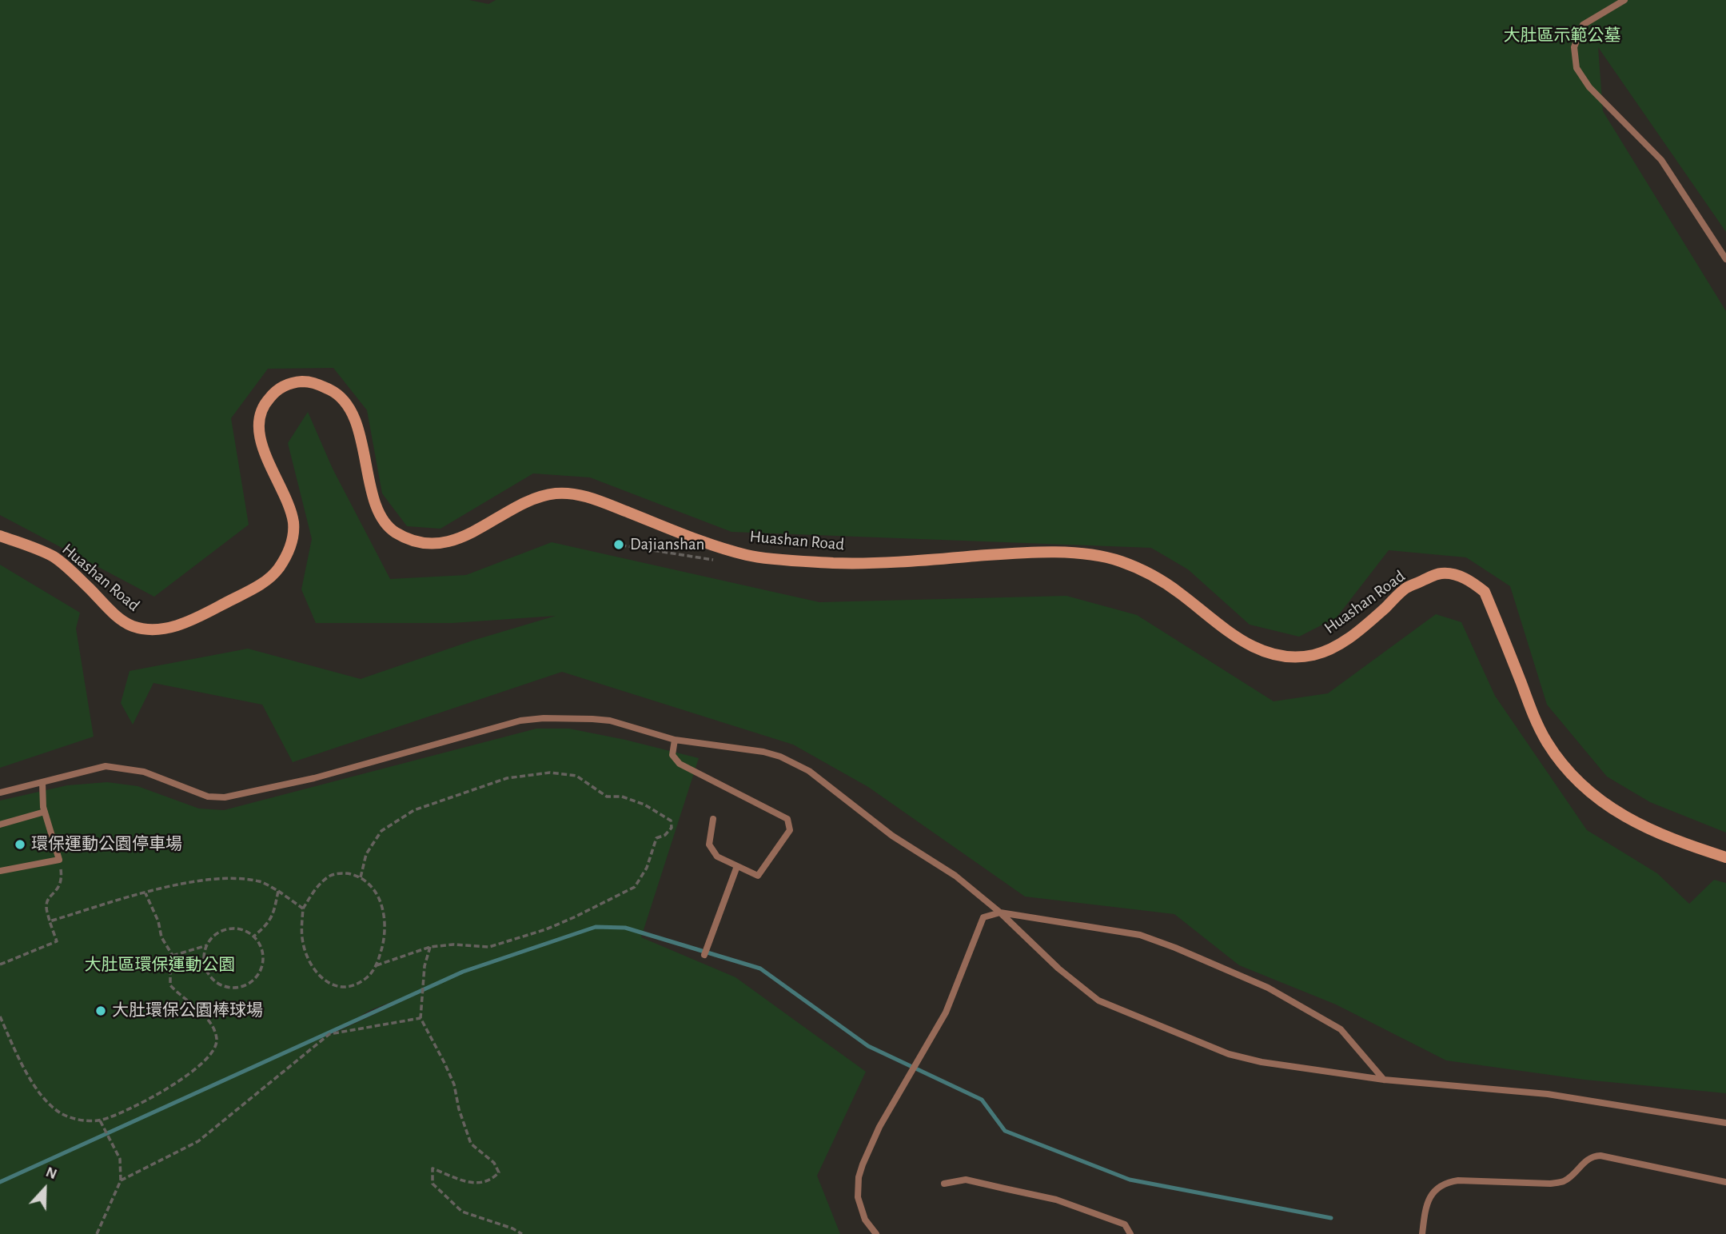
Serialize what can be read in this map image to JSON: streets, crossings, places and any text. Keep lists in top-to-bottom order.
{
  "streets": {
    "street": ["Huashan Road"]
  },
  "parks": ["大肚區示範公墓", "大肚區環保運動公園"],
  "places": ["Dajianshan", "環保運動公園停車場", "大肚環保公園棒球場"],
  "north": "top"
}
